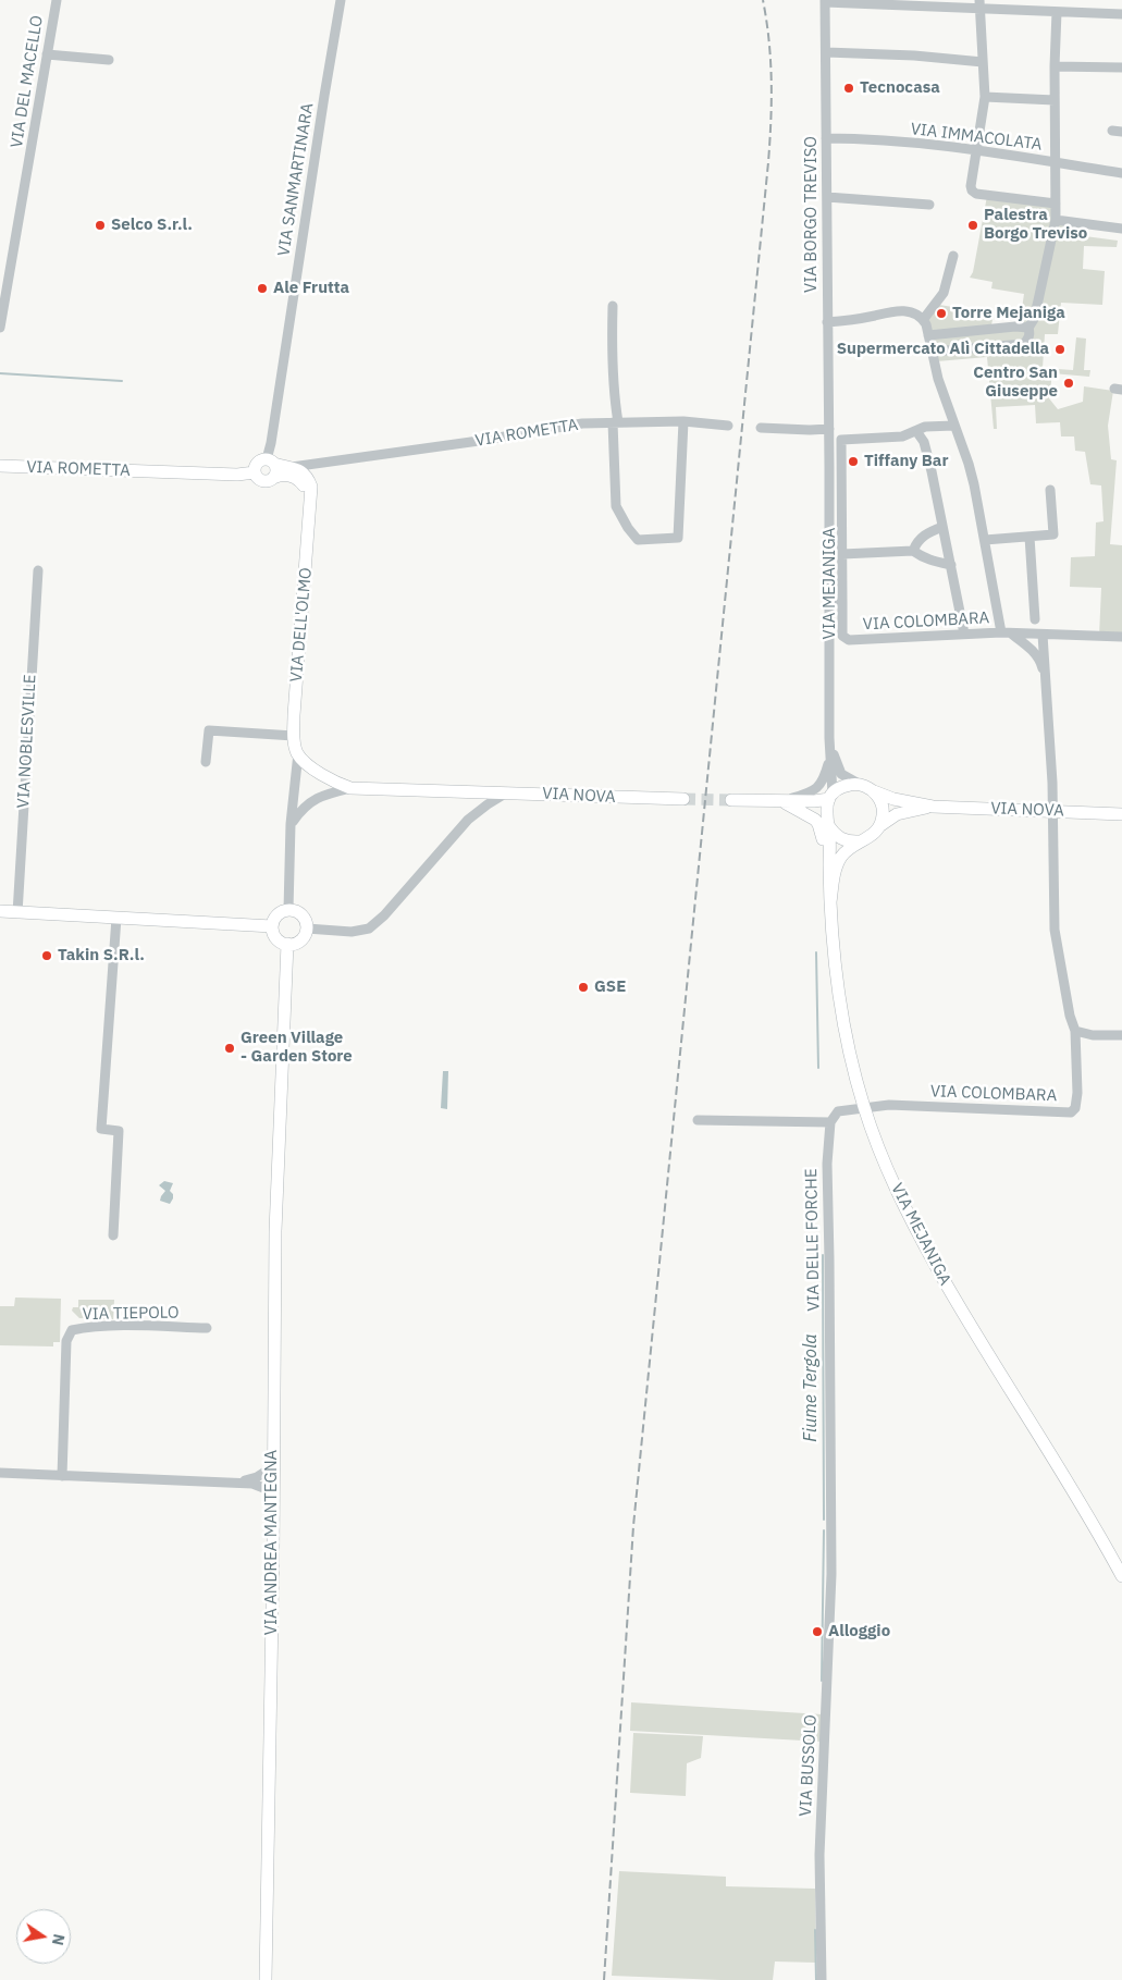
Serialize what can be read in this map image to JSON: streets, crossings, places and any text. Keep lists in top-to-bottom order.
{
  "streets": {
    "main road": [
      "VIA ROMETTA",
      "VIA MEJANIGA",
      "VIA DELL'OLMO",
      "VIA NOVA",
      "VIA ANDREA MANTEGNA"
    ],
    "street": [
      "VIA DEL MACELLO",
      "VIA IMMACOLATA",
      "VIA SANMARTINARA",
      "VIA BORGO TREVISO",
      "VIA COLOMBARA",
      "VIA NOBLESVILLE",
      "VIA DELLE FORCHE",
      "VIA TIEPOLO",
      "VIA BUSSOLO"
    ]
  },
  "crossings": [
    ["VIA IMMACOLATA", "VIA BORGO TREVISO"],
    ["VIA SANMARTINARA", "VIA ROMETTA"],
    ["VIA BORGO TREVISO", "VIA MEJANIGA"],
    ["VIA ROMETTA", "VIA DELL'OLMO"],
    ["VIA MEJANIGA", "VIA COLOMBARA"],
    ["VIA MEJANIGA", "VIA NOVA"],
    ["VIA COLOMBARA", "VIA NOVA"],
    ["VIA DELL'OLMO", "VIA ANDREA MANTEGNA"],
    ["VIA DELLE FORCHE", "VIA BUSSOLO"]
  ],
  "water": ["Fiume Tergola"],
  "places": [
    "Tecnocasa",
    "Selco S.r.l.",
    "Palestra Borgo Treviso",
    "Ale Frutta",
    "Torre Mejaniga",
    "Supermercato Alì Cittadella",
    "Centro San Giuseppe",
    "Tiffany Bar",
    "Takin S.R.l.",
    "GSE",
    "Green Village - Garden Store",
    "Alloggio"
  ],
  "north": "right"
}
